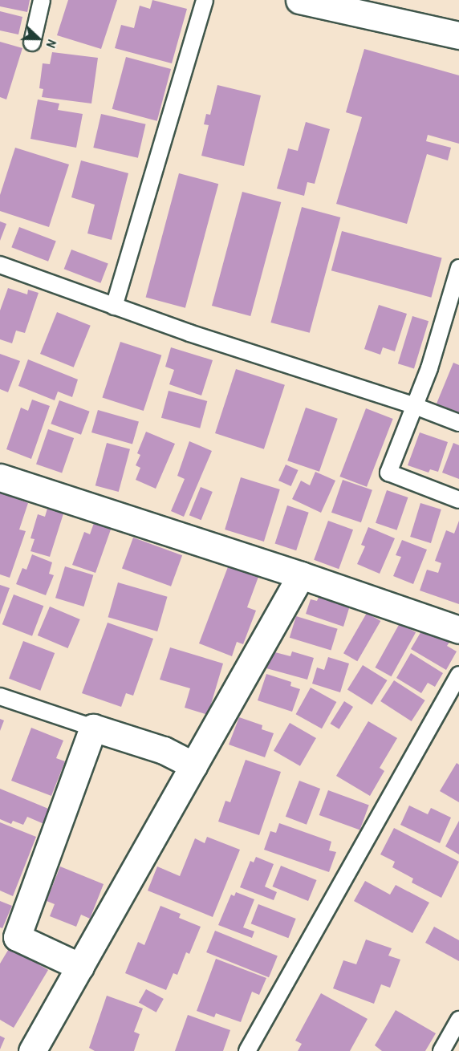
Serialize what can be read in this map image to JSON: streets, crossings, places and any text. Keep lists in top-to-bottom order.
{
  "north": "right"
}
